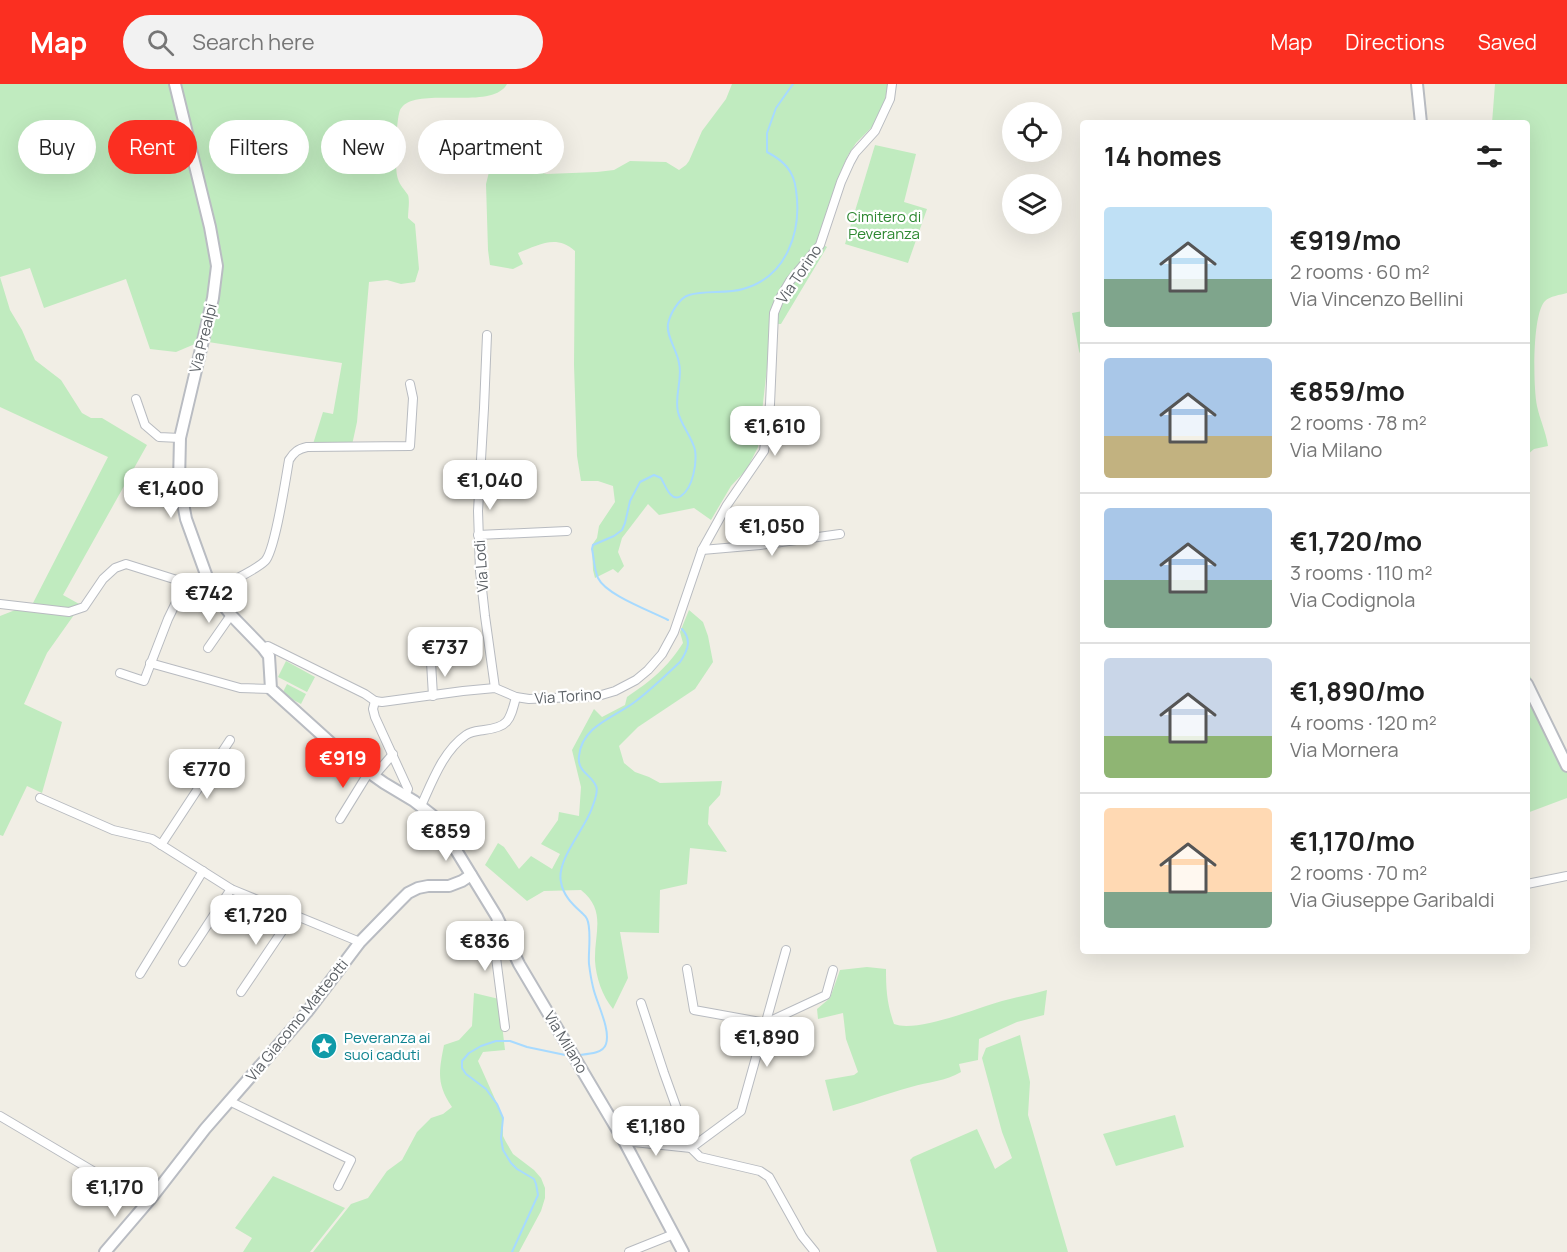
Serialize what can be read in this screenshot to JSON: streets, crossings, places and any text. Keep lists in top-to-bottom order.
{
  "streets": {
    "street": [
      "Via Torino",
      "Via Prealpi",
      "Via Lodi",
      "Via Giacomo Matteotti",
      "Via Milano"
    ]
  },
  "crossings": [
    ["Via Giacomo Matteotti", "Via Milano"]
  ],
  "parks": ["Cimitero di Peveranza"],
  "places": {
    "place": ["Peveranza ai suoi caduti"]
  },
  "page": {
    "header": "Map",
    "search": "Search here",
    "nav": ["Map", "Directions", "Saved"],
    "chip": [
      "Buy",
      "Rent",
      "Filters",
      "New",
      "Apartment"
    ],
    "heading": "14 homes",
    "list": [
      {
        "name": "€919/mo",
        "note": "2 rooms · 60 m² · Via Vincenzo Bellini"
      },
      {
        "name": "€859/mo",
        "note": "2 rooms · 78 m² · Via Milano"
      },
      {
        "name": "€1,720/mo",
        "note": "3 rooms · 110 m² · Via Codignola"
      },
      {
        "name": "€1,890/mo",
        "note": "4 rooms · 120 m² · Via Mornera"
      },
      {
        "name": "€1,170/mo",
        "note": "2 rooms · 70 m² · Via Giuseppe Garibaldi"
      }
    ],
    "price": [
      "€1,610",
      "€1,040",
      "€1,400",
      "€1,050",
      "€742",
      "€737",
      "€919",
      "€770",
      "€859",
      "€1,720",
      "€836",
      "€1,890",
      "€1,180",
      "€1,170"
    ]
  }
}
